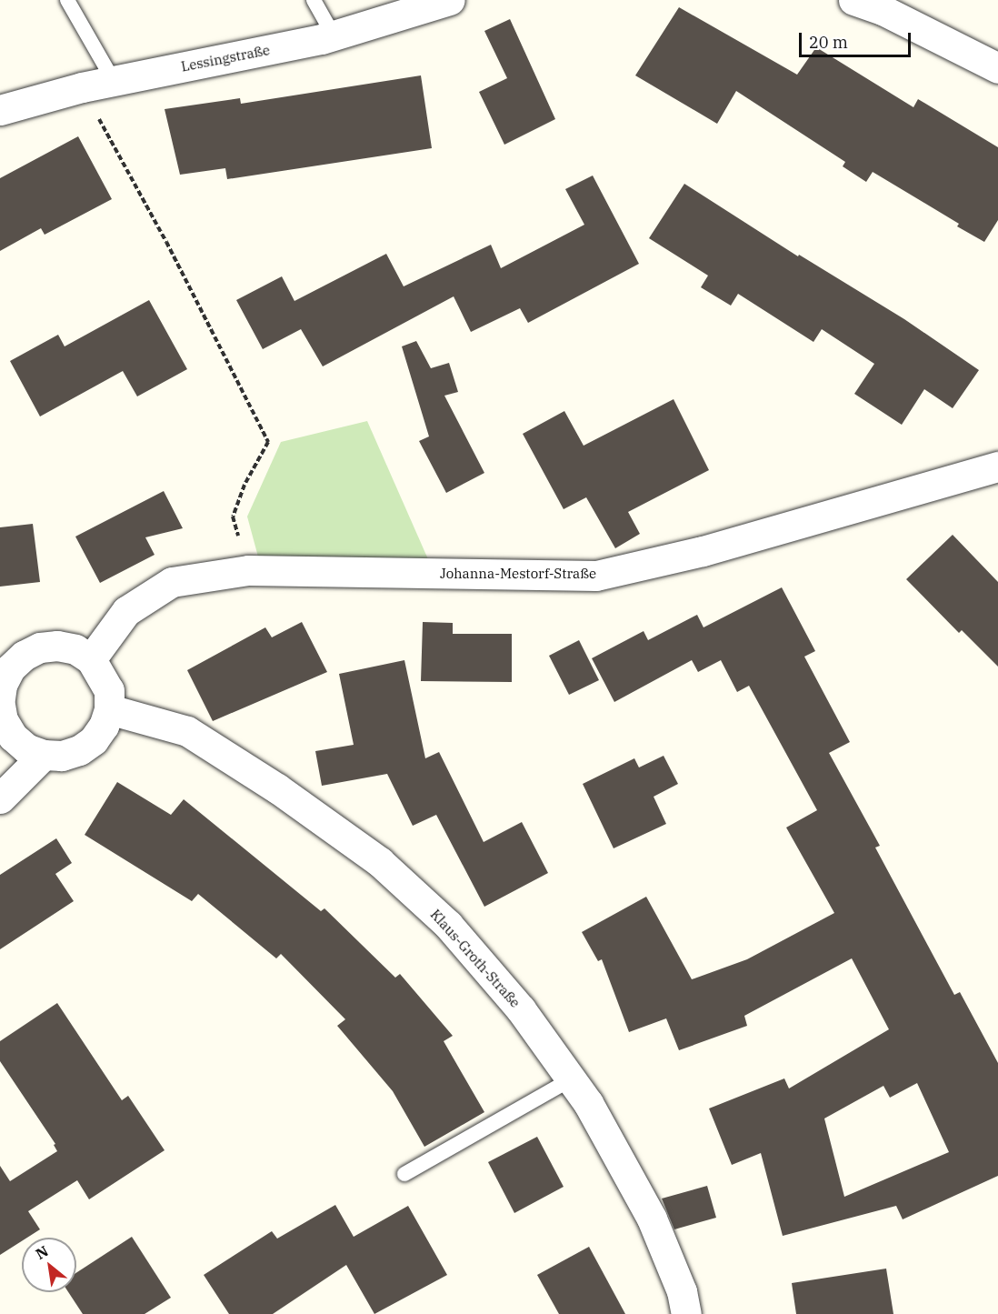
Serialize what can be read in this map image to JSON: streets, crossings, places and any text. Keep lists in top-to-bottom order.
{
  "streets": {
    "street": ["Lessingstraße", "Johanna-Mestorf-Straße", "Klaus-Groth-Straße"]
  },
  "crossings": [
    ["Johanna-Mestorf-Straße", "Klaus-Groth-Straße"]
  ],
  "scale_bar": "20 m",
  "north": "top left"
}
